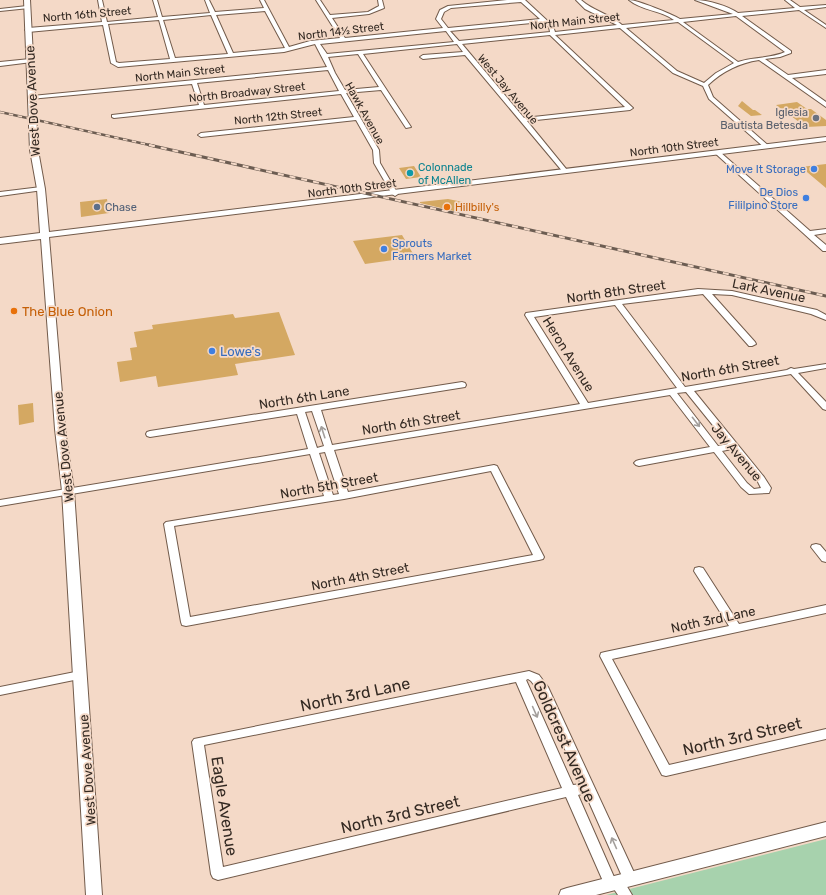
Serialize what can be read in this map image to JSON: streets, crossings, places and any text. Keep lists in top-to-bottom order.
{
  "streets": {
    "main road": ["West Dove Avenue", "North 10th Street"],
    "street": [
      "North 16th Street",
      "North Main Street",
      "North 14½ Street",
      "West Jay Avenue",
      "North Broadway Street",
      "Hawk Avenue",
      "North 12th Street",
      "Lark Avenue",
      "North 8th Street",
      "Heron Avenue",
      "North 6th Street",
      "North 6th Lane",
      "Jay Avenue",
      "North 5th Street",
      "North 4th Street",
      "Noth 3rd Lane",
      "North 3rd Lane",
      "North 3rd Street",
      "Goldcrest Avenue",
      "Eagle Avenue"
    ]
  },
  "crossings": [
    ["North 16th Street", "North 14½ Street"],
    ["North 16th Street", "West Dove Avenue"],
    ["North Main Street", "West Jay Avenue"],
    ["North Main Street", "West Dove Avenue"],
    ["North Main Street", "Hawk Avenue"],
    ["North 14½ Street", "West Jay Avenue"],
    ["North 14½ Street", "Hawk Avenue"],
    ["West Jay Avenue", "North 10th Street"],
    ["North Broadway Street", "Hawk Avenue"],
    ["West Dove Avenue", "North 10th Street"],
    ["West Dove Avenue", "North 6th Street"],
    ["Hawk Avenue", "North 12th Street"],
    ["Hawk Avenue", "North 10th Street"],
    ["Lark Avenue", "North 8th Street"],
    ["North 8th Street", "Heron Avenue"],
    ["North 8th Street", "Jay Avenue"],
    ["Heron Avenue", "North 6th Street"],
    ["North 6th Street", "Jay Avenue"],
    ["North 5th Street", "North 4th Street"],
    ["Noth 3rd Lane", "North 3rd Street"],
    ["North 3rd Lane", "Goldcrest Avenue"],
    ["North 3rd Lane", "Eagle Avenue"],
    ["North 3rd Street", "Goldcrest Avenue"],
    ["North 3rd Street", "Eagle Avenue"]
  ],
  "places": [
    "Iglesia Bautista Betesda",
    "Move It Storage",
    "Colonnade of McAllen",
    "De Dios Fililpino Store",
    "Chase",
    "Hillbilly's",
    "Sprouts Farmers Market",
    "The Blue Onion",
    "Lowe's"
  ]
}
